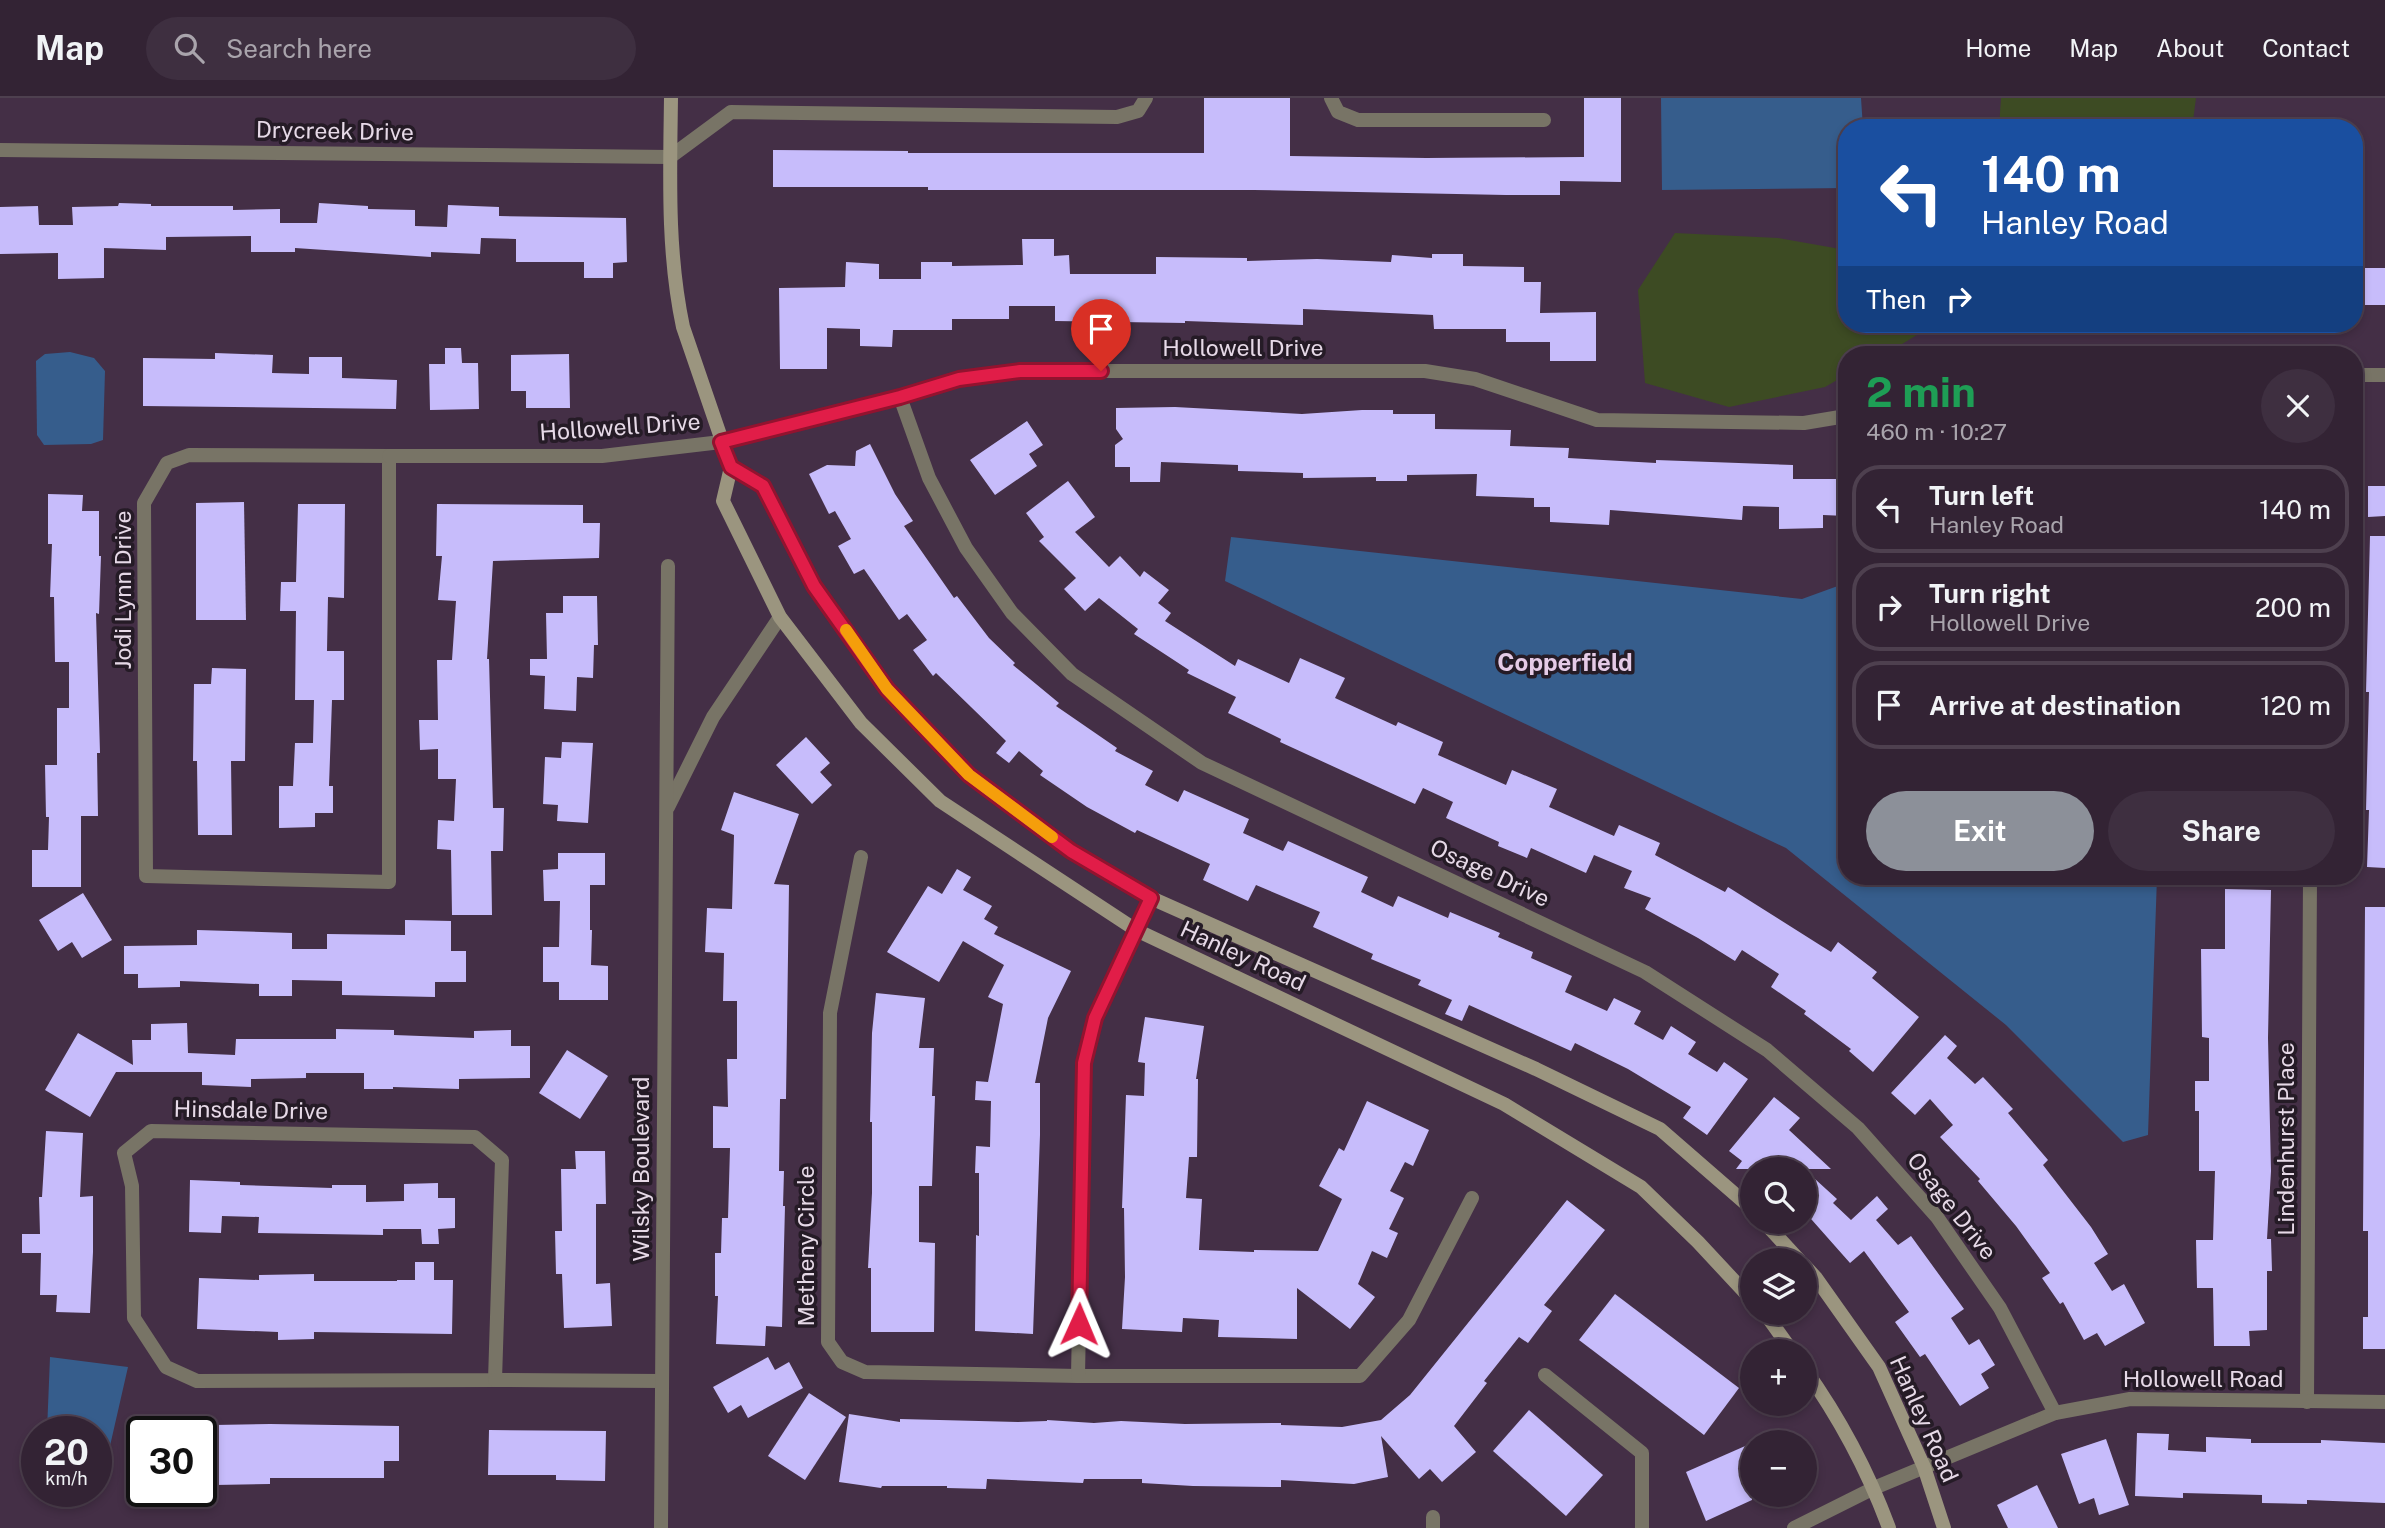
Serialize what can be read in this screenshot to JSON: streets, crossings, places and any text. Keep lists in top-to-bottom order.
{
  "streets": {
    "main road": ["Hanley Road"],
    "street": [
      "Drycreek Drive",
      "Hollowell Drive",
      "Jodi Lynn Drive",
      "Osage Drive",
      "Hinsdale Drive",
      "Lindenhurst Place",
      "Wilsky Boulevard",
      "Metheny Circle",
      "Hollowell Road"
    ]
  },
  "crossings": [
    ["Hollowell Drive", "Jodi Lynn Drive"],
    ["Hollowell Drive", "Osage Drive"],
    ["Osage Drive", "Hollowell Road"],
    ["Hanley Road", "Wilsky Boulevard"],
    ["Hanley Road", "Hollowell Road"],
    ["Hinsdale Drive", "Wilsky Boulevard"],
    ["Lindenhurst Place", "Hollowell Road"]
  ],
  "districts": ["Copperfield"],
  "page": {
    "header": "Map",
    "search": "Search here",
    "nav": [
      "Home",
      "Map",
      "About",
      "Contact"
    ],
    "turn": ["140 m", "Hanley Road"],
    "then": "Then",
    "heading": ["2 min", "460 m · 10:27"],
    "list": [
      {
        "name": "Turn left",
        "note": "Hanley Road",
        "value": "140 m"
      },
      {
        "name": "Turn right",
        "note": "Hollowell Drive",
        "value": "200 m"
      },
      {
        "name": "Arrive at destination",
        "value": "120 m"
      }
    ],
    "buttons": ["Exit", "Share"],
    "map_buttons": ["+", "−"],
    "speed": "20 km/h",
    "limit": "30"
  }
}
